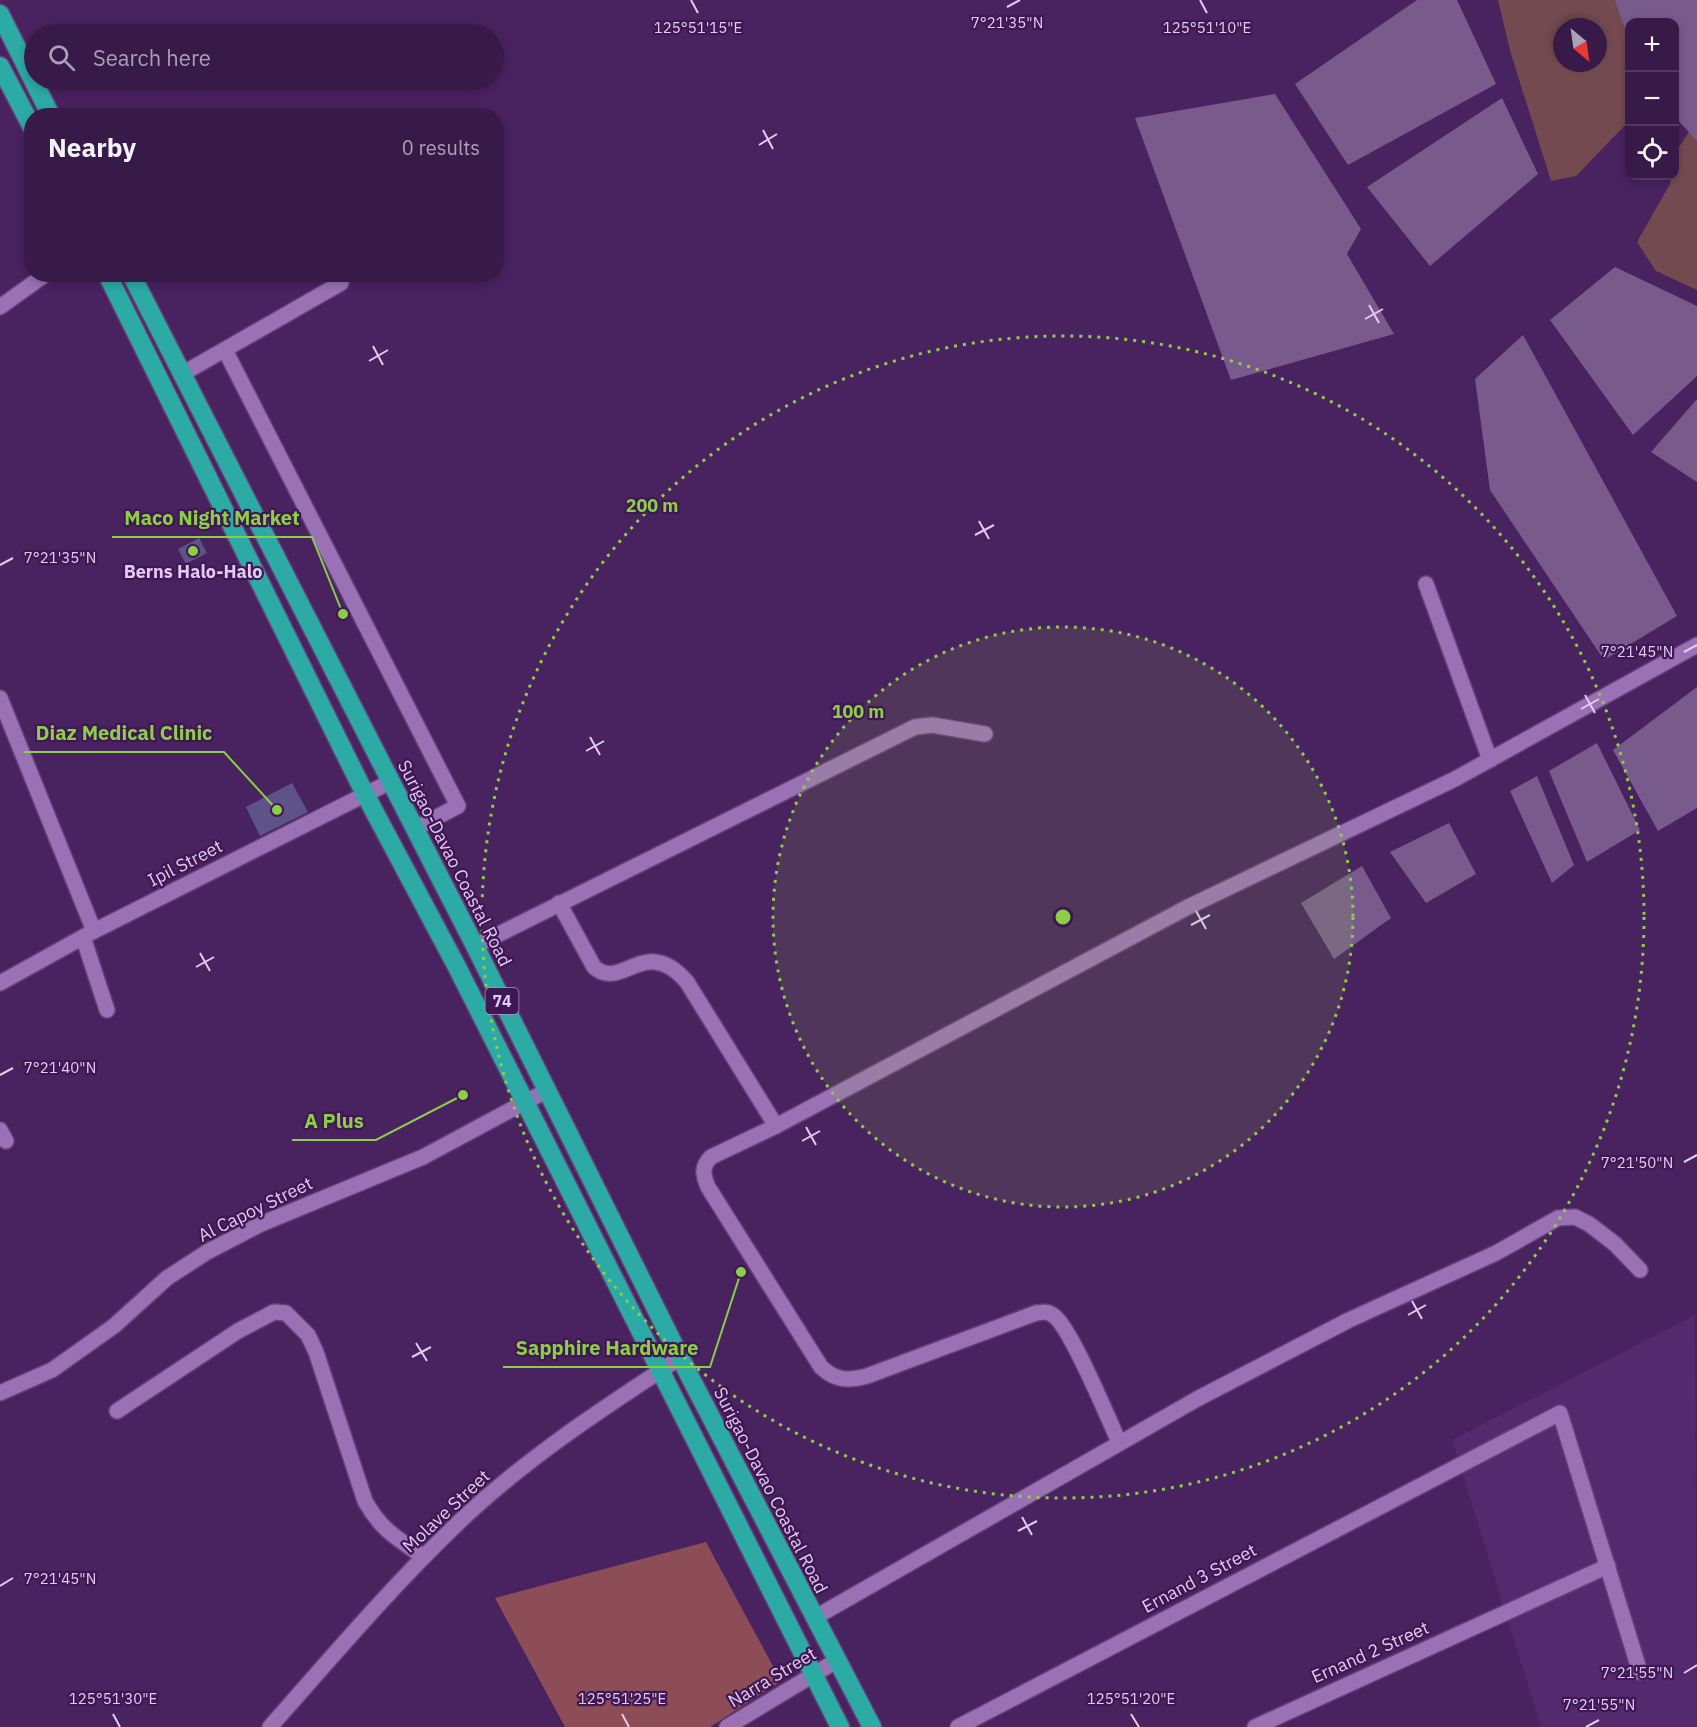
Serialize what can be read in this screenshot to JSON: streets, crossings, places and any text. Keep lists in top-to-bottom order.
{
  "streets": {
    "highway": ["Surigao-Davao Coastal Road", "74"],
    "street": [
      "Ipil Street",
      "Al Capoy Street",
      "Molave Street",
      "Ernand 3 Street",
      "Ernand 2 Street",
      "Narra Street"
    ]
  },
  "crossings": [
    ["Ipil Street", "Surigao-Davao Coastal Road"],
    ["Ipil Street", "74"],
    ["Surigao-Davao Coastal Road", "Al Capoy Street"],
    ["Surigao-Davao Coastal Road", "Molave Street"],
    ["Surigao-Davao Coastal Road", "Narra Street"],
    ["74", "Al Capoy Street"],
    ["74", "Molave Street"],
    ["74", "Narra Street"],
    ["Ernand 3 Street", "Ernand 2 Street"]
  ],
  "places": [
    "Berns Halo-Halo",
    "Maco Night Market",
    "Diaz Medical Clinic",
    "A Plus",
    "Sapphire Hardware"
  ],
  "north": "bottom right",
  "page": {
    "map_buttons": ["+", "−"],
    "search": "Search here",
    "heading": ["Nearby", "0 results"]
  },
  "coordinates": [
    "7°21'35\"N",
    "125°51'15\"E",
    "125°51'10\"E",
    "7°21'45\"N",
    "7°21'40\"N",
    "7°21'50\"N",
    "7°21'55\"N",
    "125°51'30\"E",
    "125°51'25\"E",
    "125°51'20\"E"
  ],
  "rings": ["200 m", "100 m"]
}
